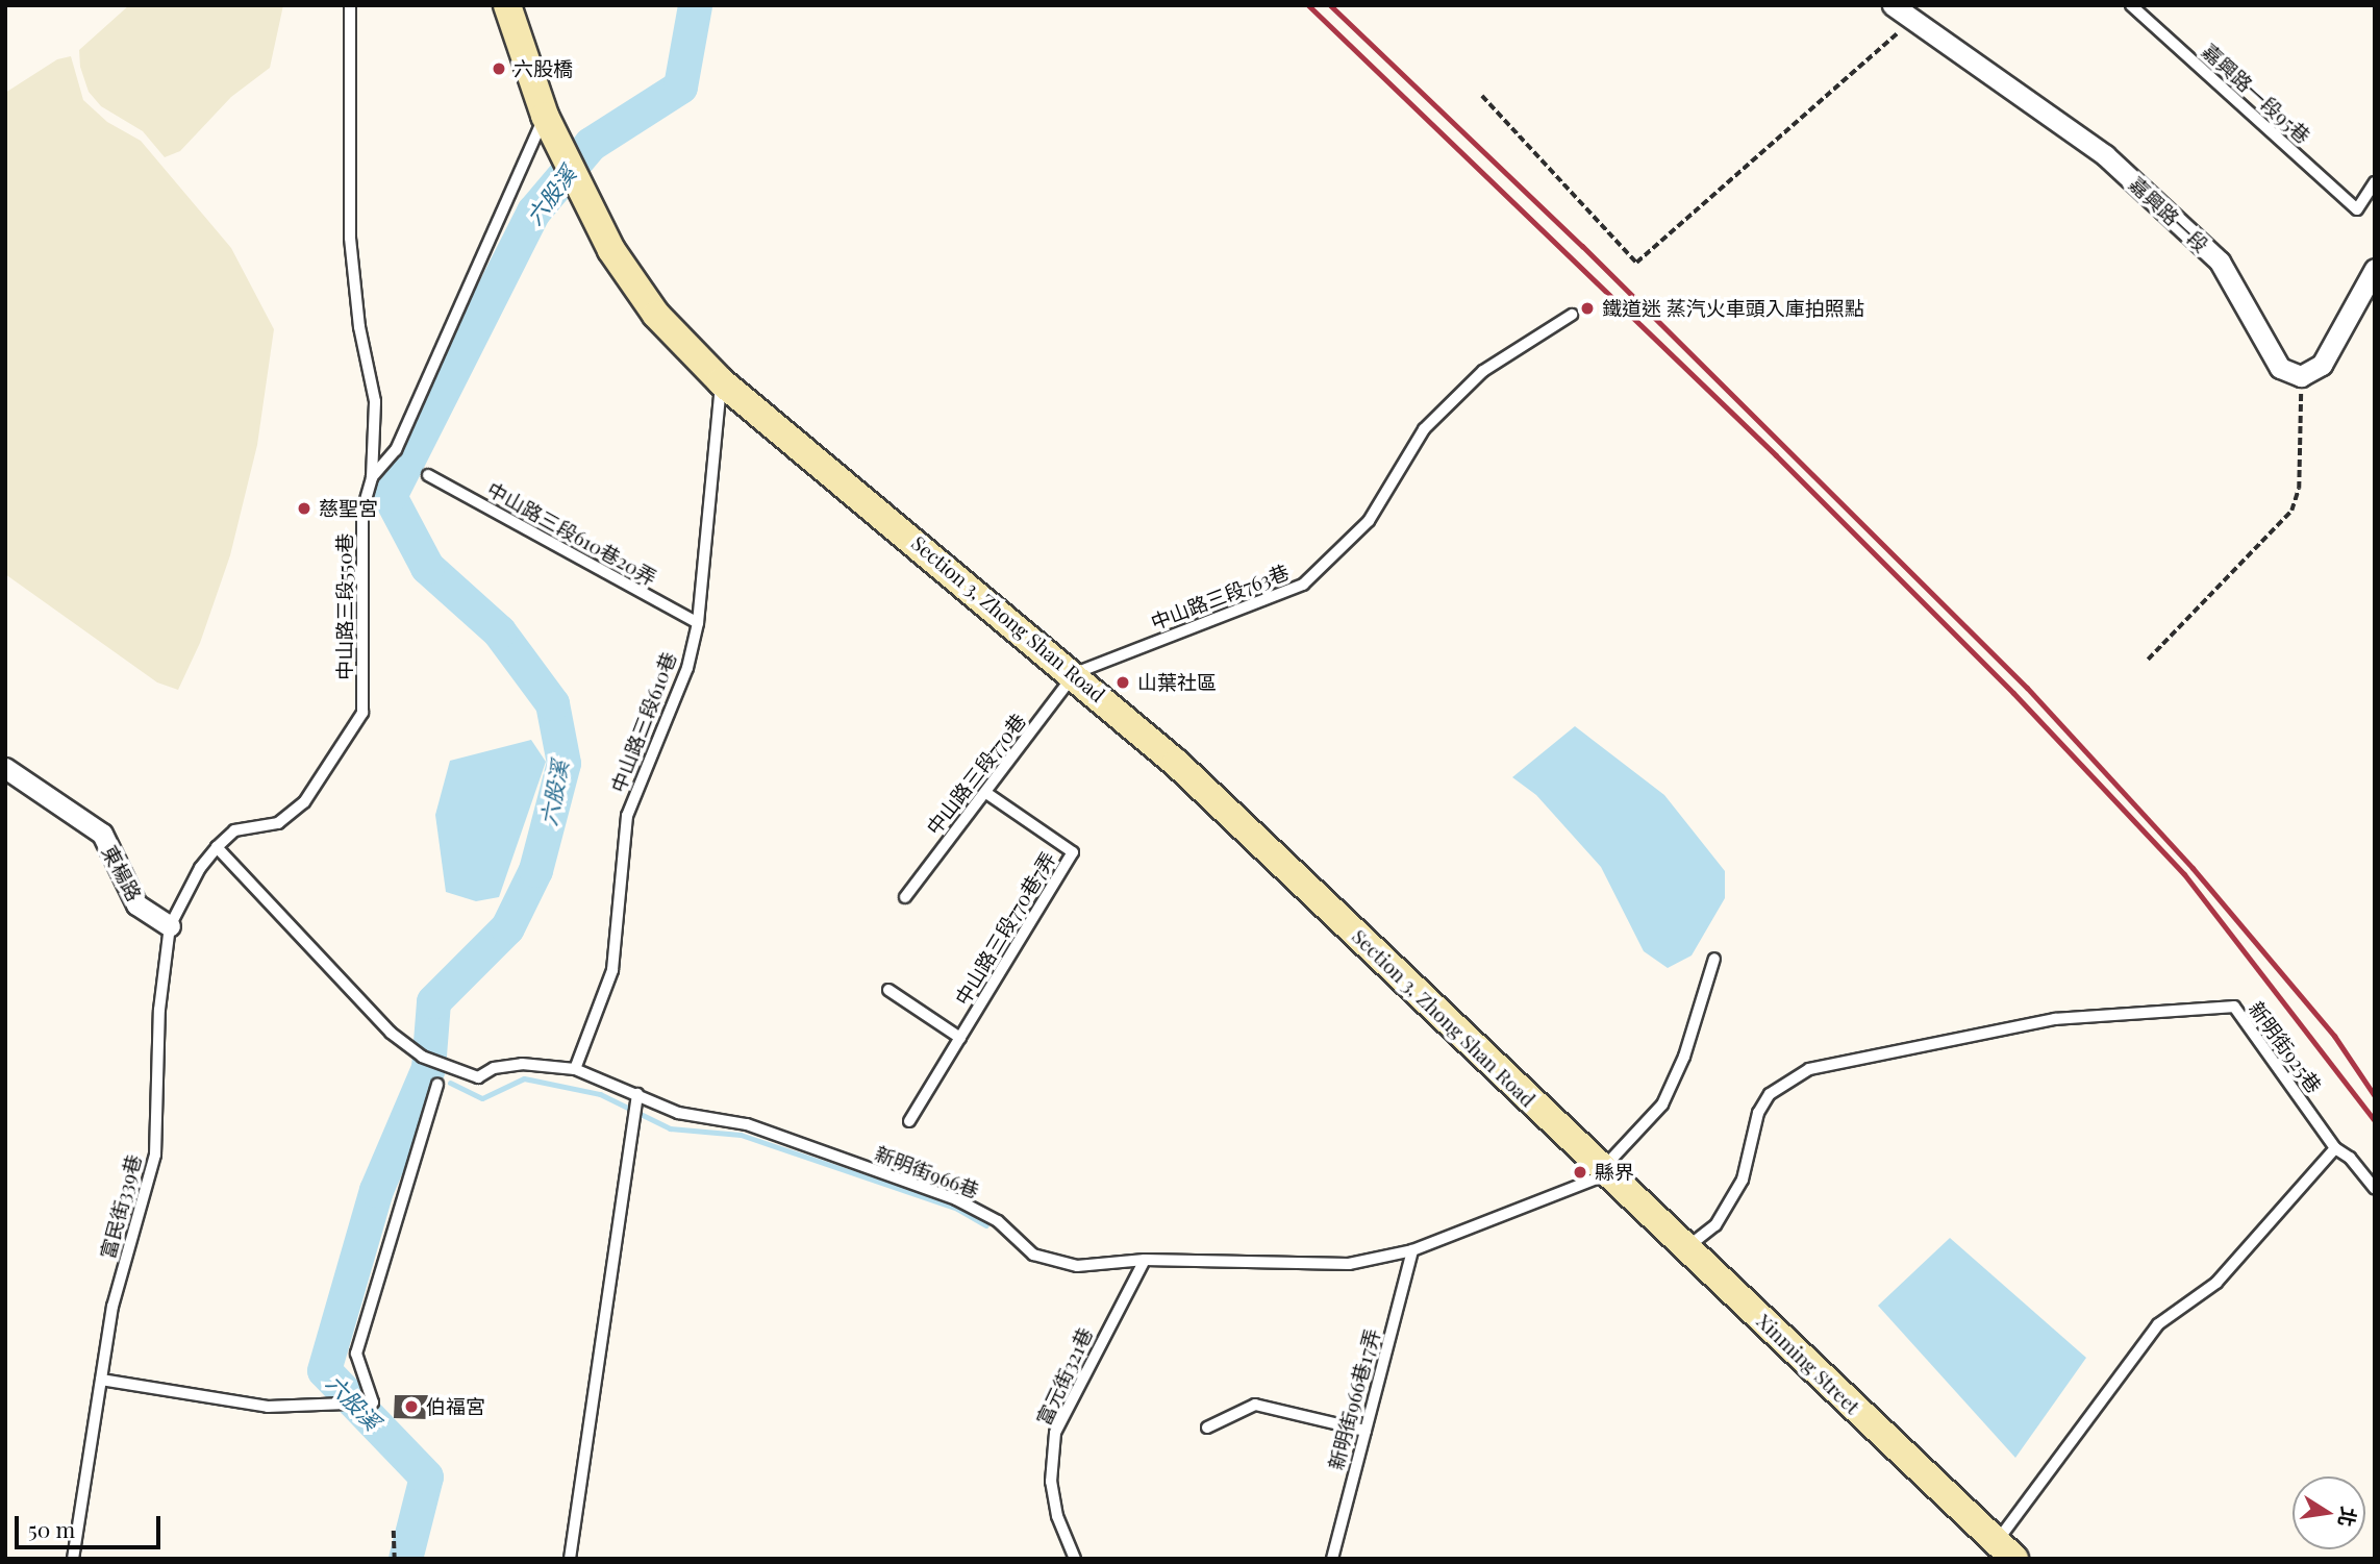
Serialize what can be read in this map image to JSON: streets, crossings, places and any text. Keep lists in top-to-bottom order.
{
  "streets": {
    "street": [
      "嘉興路一段",
      "Section 3, Zhong Shan Road",
      "東楊路",
      "Xinming Street"
    ],
    "lane": [
      "嘉興路一段95巷",
      "中山路三段610巷20弄",
      "中山路三段763巷",
      "中山路三段550巷",
      "中山路三段610巷",
      "中山路三段770巷",
      "中山路三段770巷7弄",
      "新明街925巷",
      "新明街966巷",
      "富民街339巷",
      "富元街321巷",
      "新明街966巷17弄"
    ]
  },
  "crossings": [
    ["中山路三段610巷20弄", "中山路三段610巷"],
    ["中山路三段763巷", "Section 3, Zhong Shan Road"],
    ["中山路三段763巷", "中山路三段770巷"],
    ["中山路三段550巷", "新明街966巷"],
    ["中山路三段550巷", "富民街339巷"],
    ["Section 3, Zhong Shan Road", "中山路三段610巷"],
    ["Section 3, Zhong Shan Road", "中山路三段770巷"],
    ["Section 3, Zhong Shan Road", "新明街966巷"],
    ["Section 3, Zhong Shan Road", "Xinming Street"],
    ["中山路三段610巷", "新明街966巷"],
    ["中山路三段770巷", "中山路三段770巷7弄"],
    ["東楊路", "富民街339巷"],
    ["新明街925巷", "Xinming Street"],
    ["新明街966巷", "Xinming Street"],
    ["新明街966巷", "富元街321巷"],
    ["新明街966巷", "新明街966巷17弄"]
  ],
  "water": ["六股溪"],
  "places": [
    "六股橋",
    "鐵道迷 蒸汽火車頭入庫拍照點",
    "慈聖宮",
    "山葉社區",
    "縣界",
    "伯福宮"
  ],
  "scale_bar": "50 m",
  "north": "right"
}
